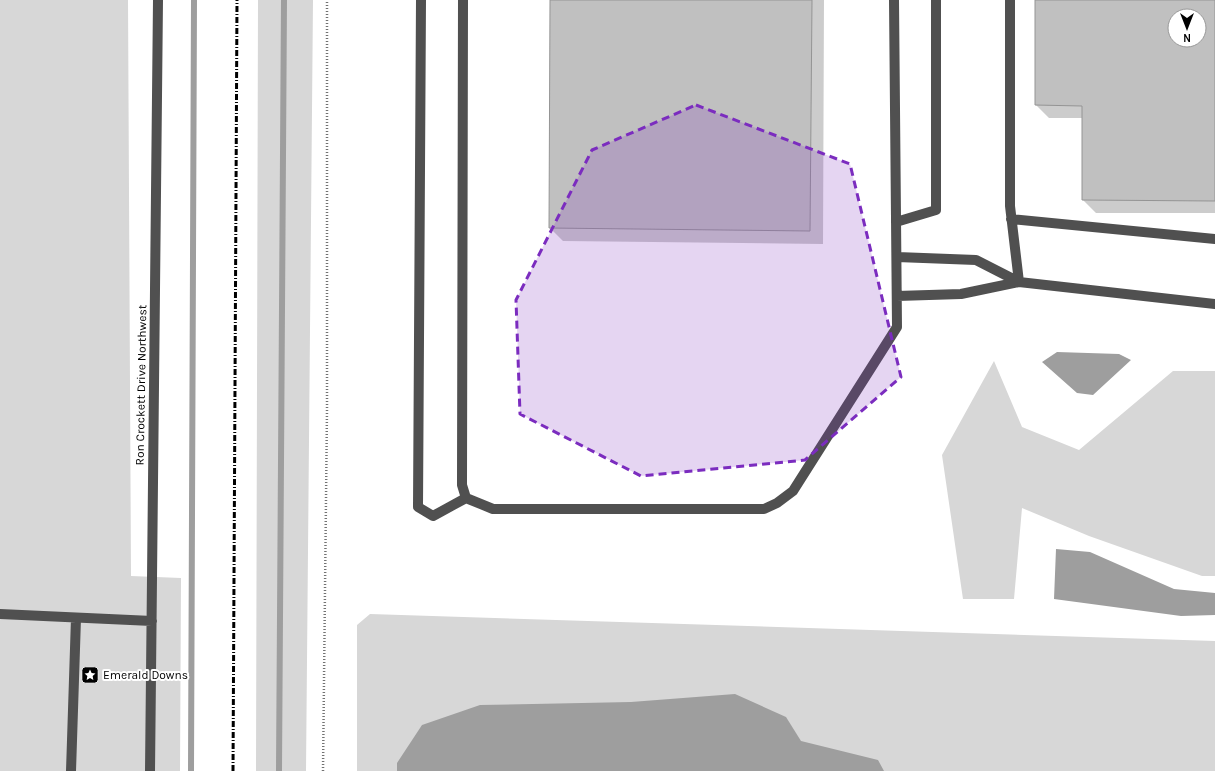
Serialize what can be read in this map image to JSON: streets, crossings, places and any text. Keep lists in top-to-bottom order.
{
  "streets": {
    "street": ["Ron Crockett Drive Northwest"]
  },
  "places": {
    "place": ["Emerald Downs"]
  },
  "north": "bottom"
}
